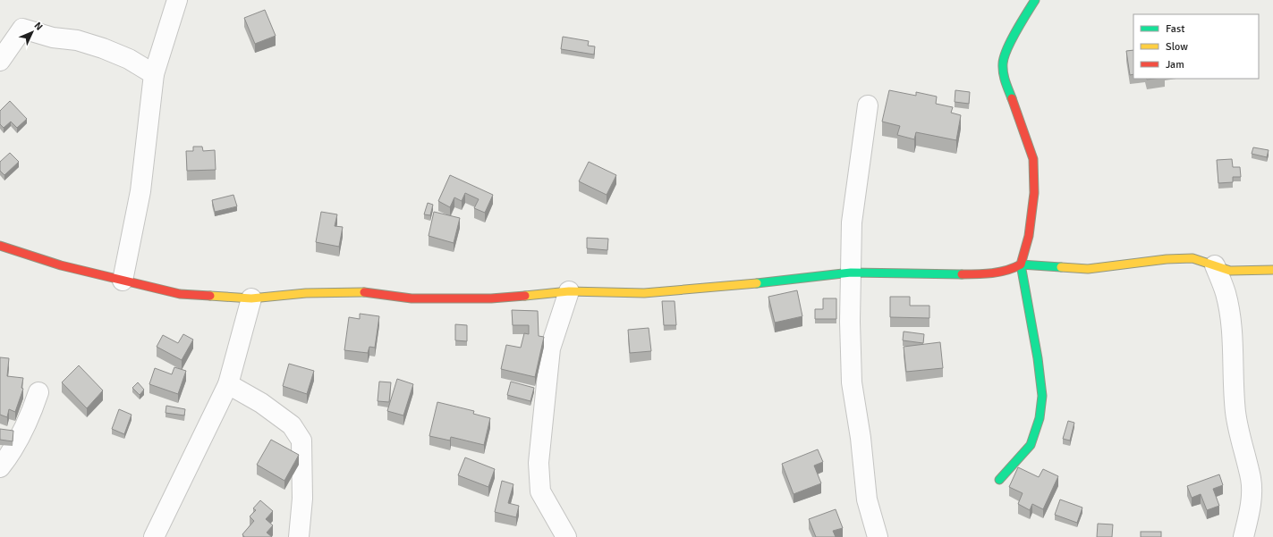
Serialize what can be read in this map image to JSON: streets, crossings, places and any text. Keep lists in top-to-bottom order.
{
  "legend": ["Fast", "Slow", "Jam"],
  "north": "top right"
}
